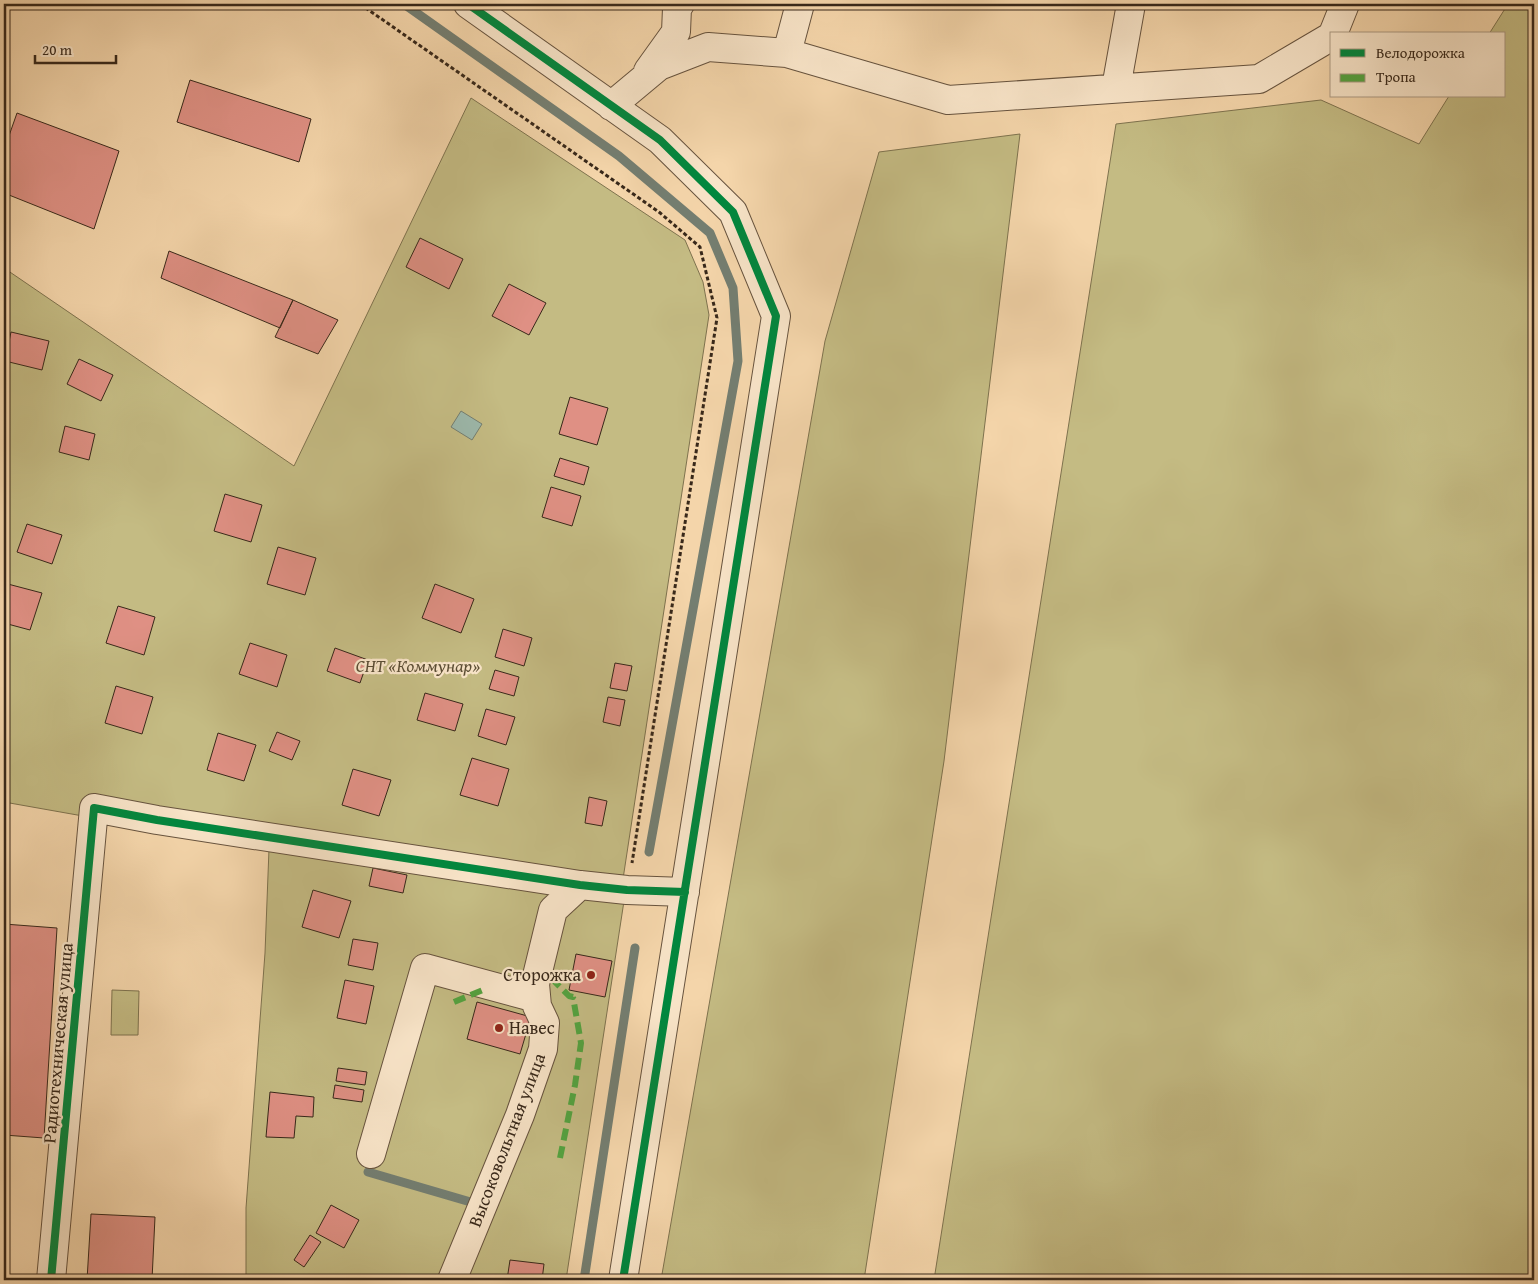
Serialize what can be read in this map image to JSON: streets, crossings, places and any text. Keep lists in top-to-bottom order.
{
  "streets": {
    "street": ["Радиотехническая улица", "Высоковольтная улица"]
  },
  "crossings": [
    ["Радиотехническая улица", "Высоковольтная улица"]
  ],
  "parks": ["СНТ «Коммунар»"],
  "places": ["Сторожка", "Навес"],
  "legend": ["Велодорожка", "Тропа"],
  "scale_bar": "20 m"
}
